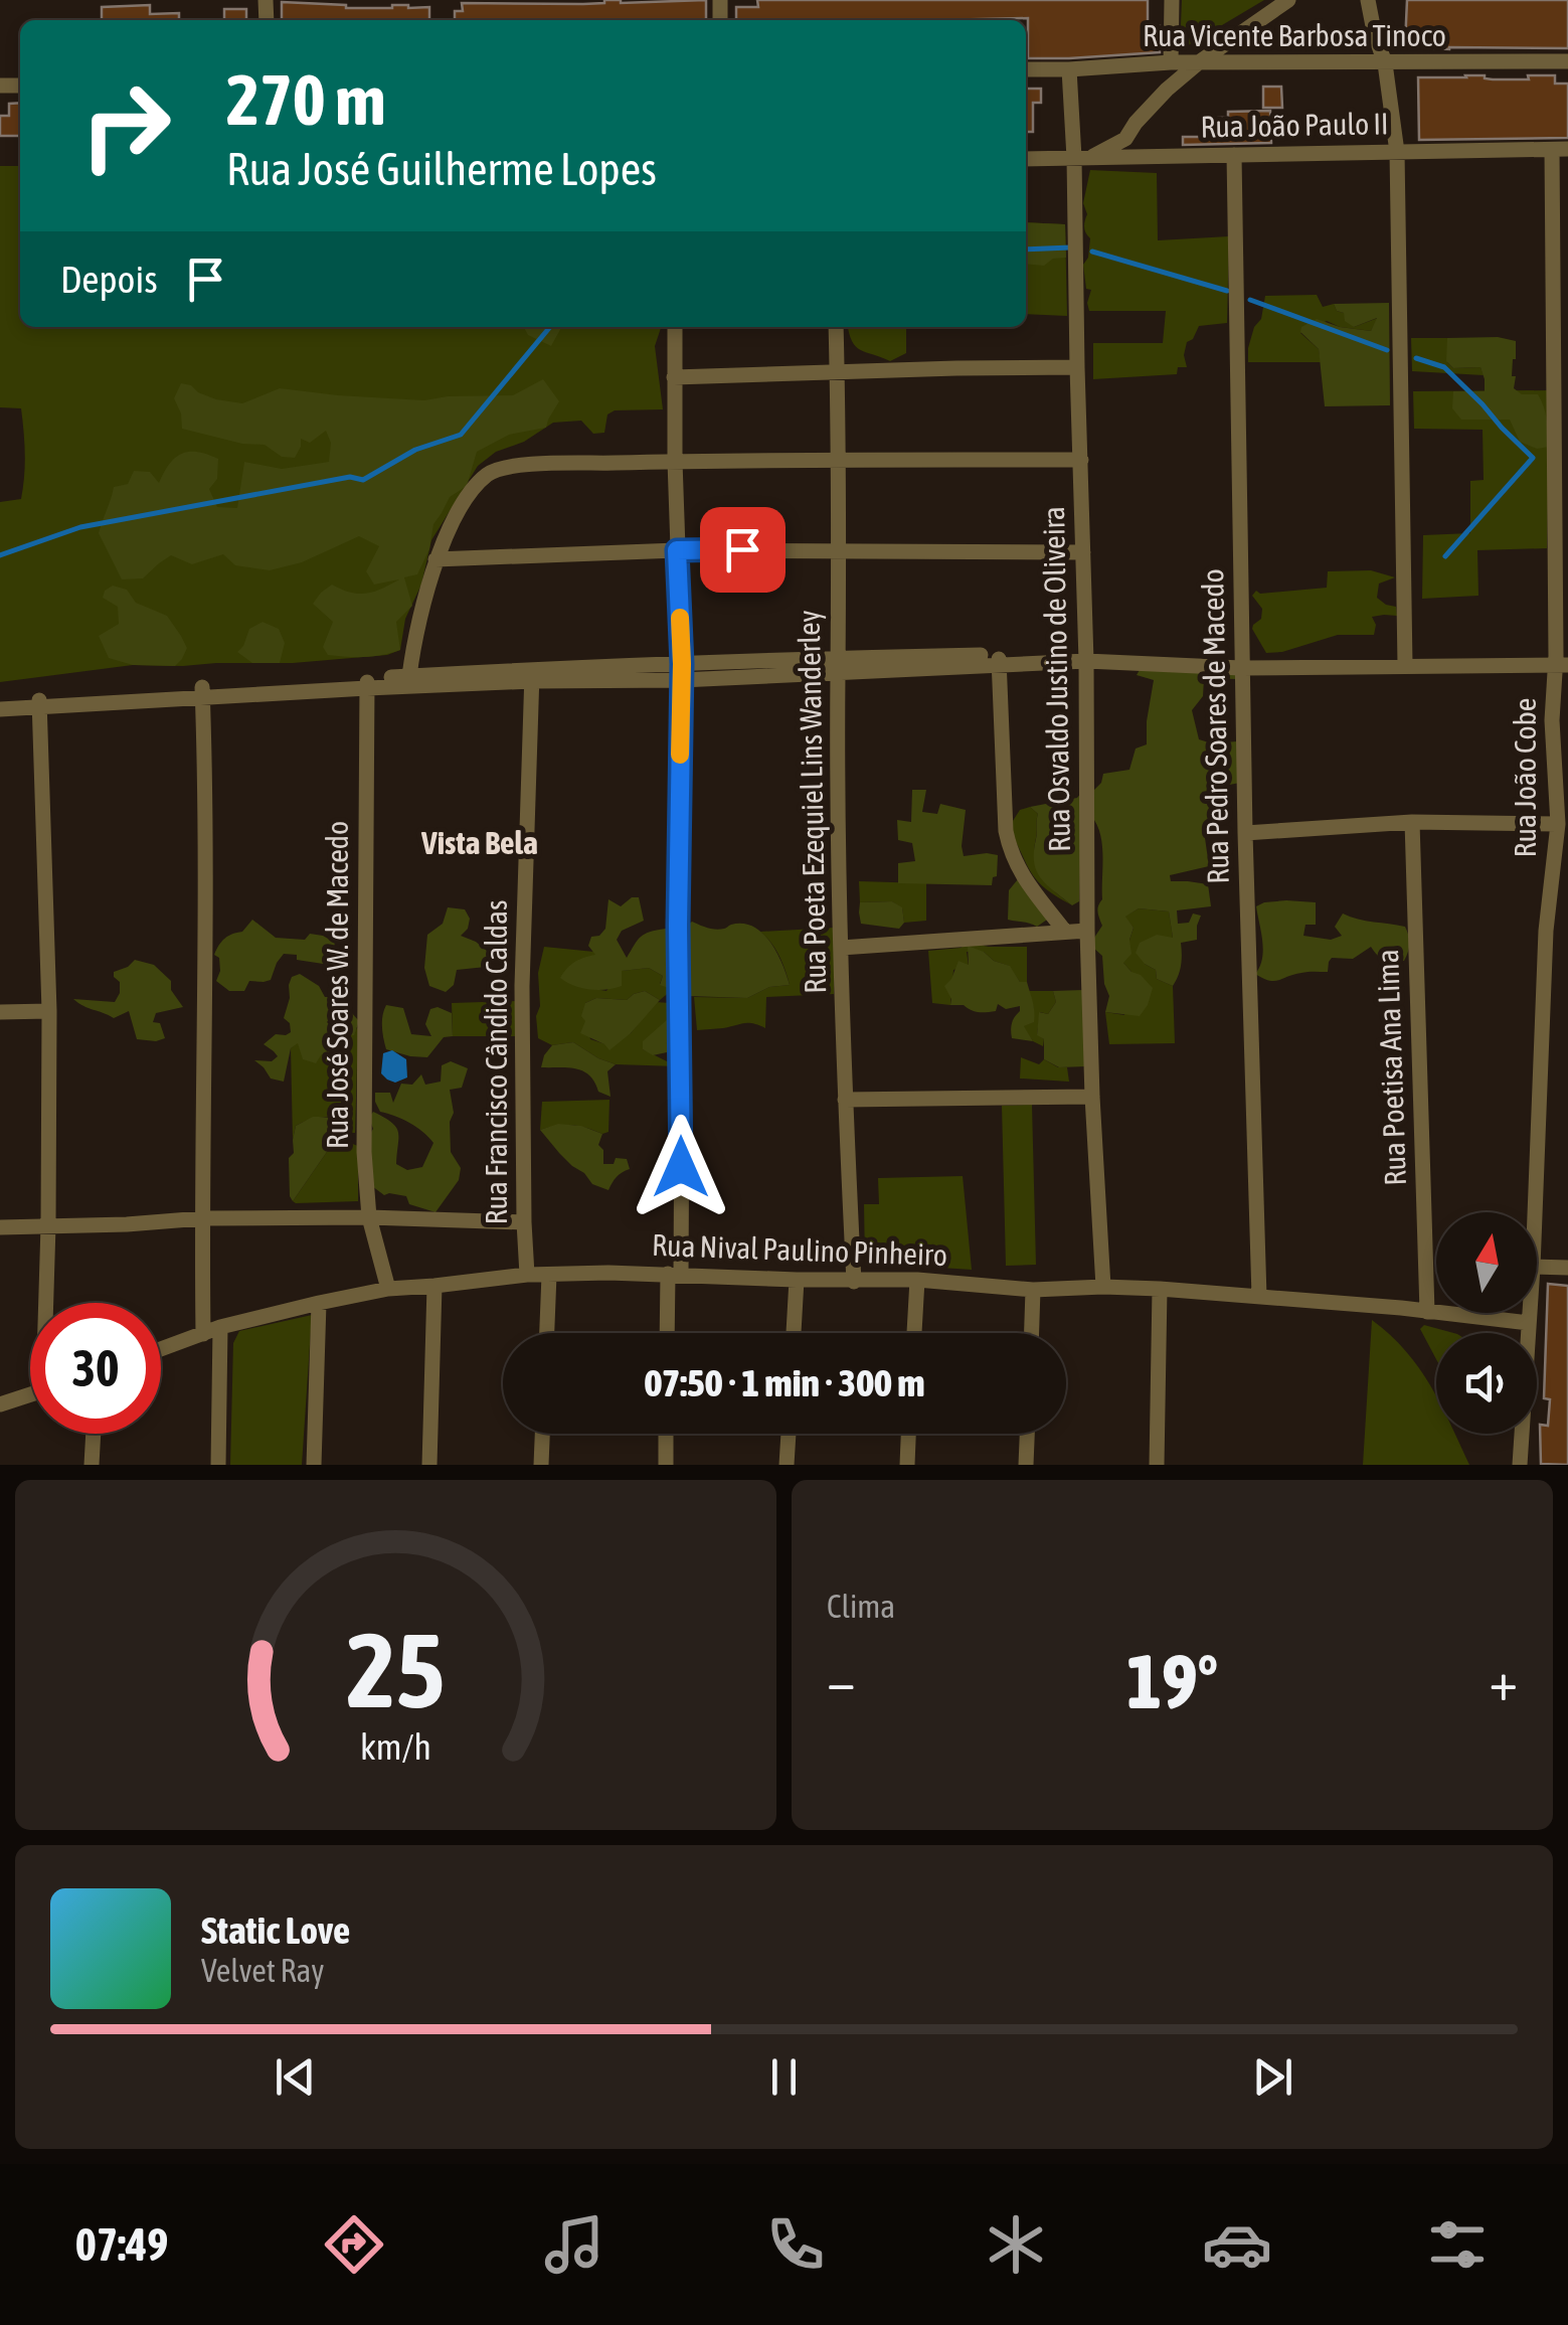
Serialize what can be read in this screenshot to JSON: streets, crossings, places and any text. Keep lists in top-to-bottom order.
{
  "streets": {
    "street": [
      "Rua Vicente Barbosa Tinoco",
      "Rua João Paulo II",
      "Rua Osvaldo Justino de Oliveira",
      "Rua Pedro Soares de Macedo",
      "Rua João Cobe",
      "Rua Poeta Ezequiel Lins Wanderley",
      "Rua José Soares W. de Macedo",
      "Rua Francisco Cândido Caldas",
      "Rua Poetisa Ana Lima",
      "Rua Nival Paulino Pinheiro"
    ]
  },
  "crossings": [
    ["Rua Vicente Barbosa Tinoco", "Rua Osvaldo Justino de Oliveira"],
    ["Rua João Paulo II", "Rua Osvaldo Justino de Oliveira"],
    ["Rua João Paulo II", "Rua Pedro Soares de Macedo"],
    ["Rua João Paulo II", "Rua João Cobe"],
    ["Rua Osvaldo Justino de Oliveira", "Rua Nival Paulino Pinheiro"],
    ["Rua Pedro Soares de Macedo", "Rua Nival Paulino Pinheiro"],
    ["Rua João Cobe", "Rua Nival Paulino Pinheiro"],
    ["Rua Poeta Ezequiel Lins Wanderley", "Rua Nival Paulino Pinheiro"],
    ["Rua José Soares W. de Macedo", "Rua Nival Paulino Pinheiro"],
    ["Rua Francisco Cândido Caldas", "Rua Nival Paulino Pinheiro"],
    ["Rua Poetisa Ana Lima", "Rua Nival Paulino Pinheiro"]
  ],
  "districts": ["Vista Bela"],
  "north": "top",
  "page": {
    "turn": ["270 m", "Rua José Guilherme Lopes"],
    "then": "Depois",
    "limit": "30",
    "trip": "07:50 · 1 min · 300 m",
    "tile": "Clima",
    "heat": ["−", "19°", "+"],
    "song": ["Static Love", "Velvet Ray"],
    "tabs": "07:49",
    "gauge": ["25", "km/h"]
  }
}
